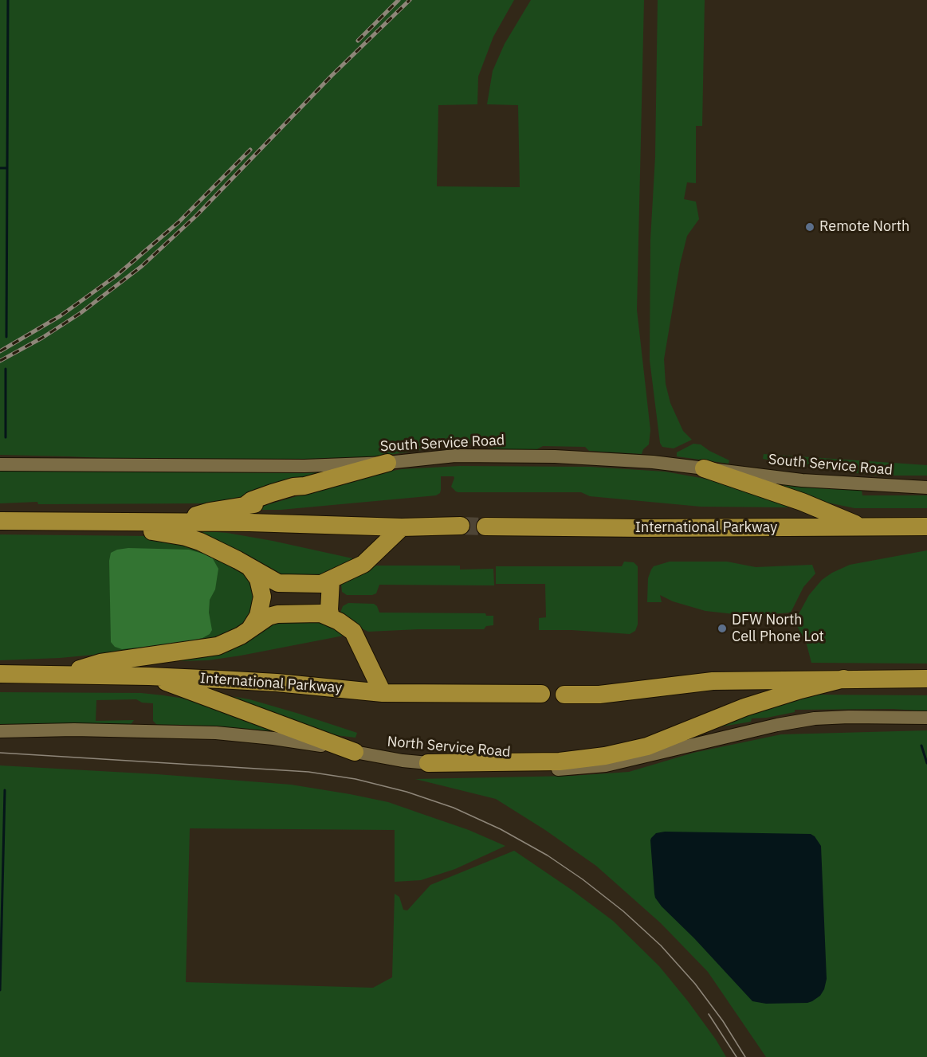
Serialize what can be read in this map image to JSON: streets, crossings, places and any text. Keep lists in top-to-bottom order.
{
  "streets": {
    "highway": ["International Parkway"],
    "main road": ["South Service Road", "North Service Road"]
  },
  "places": ["Remote North", "DFW North Cell Phone Lot"]
}
